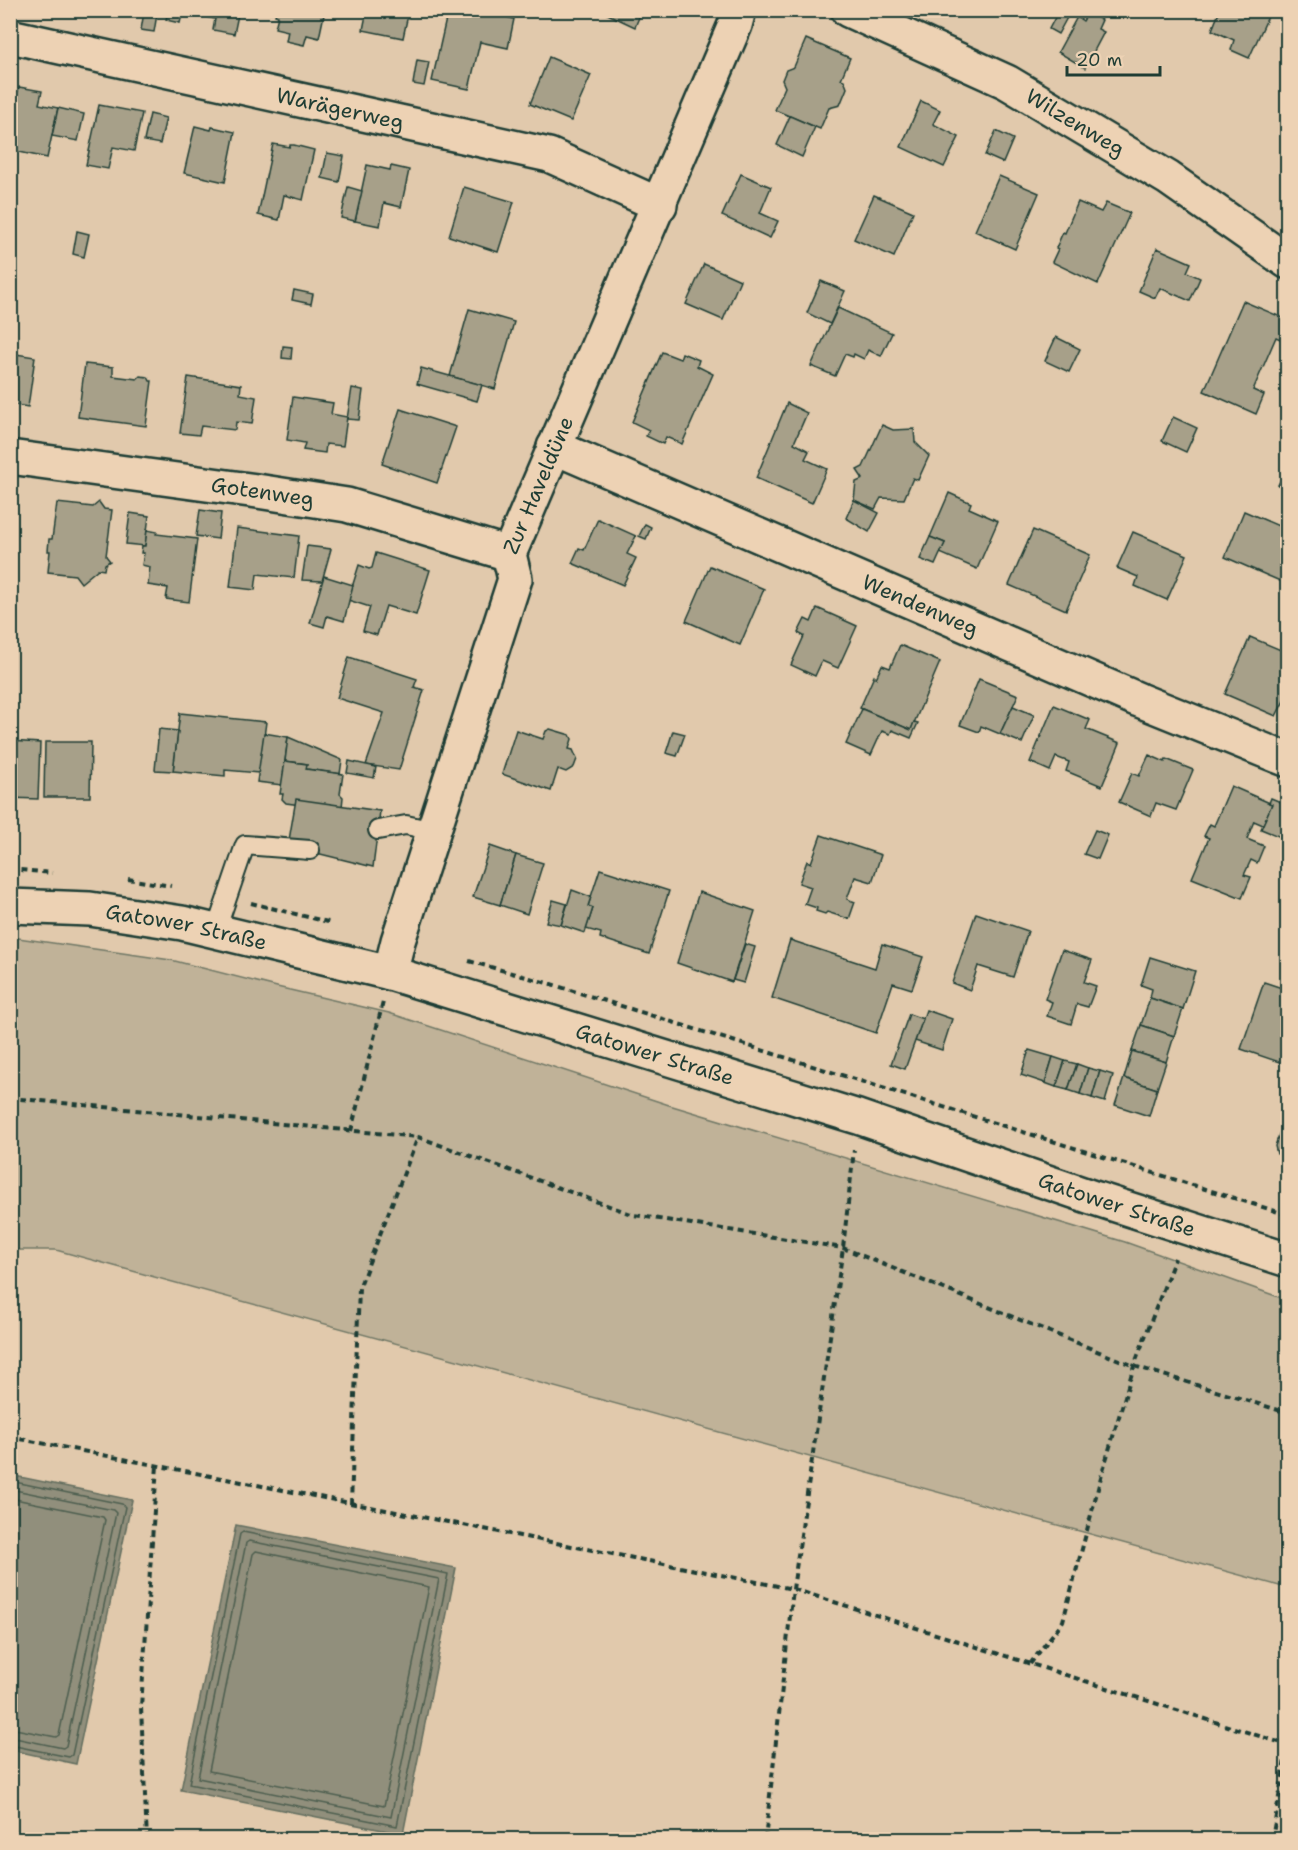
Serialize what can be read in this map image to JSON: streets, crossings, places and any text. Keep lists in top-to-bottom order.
{
  "streets": {
    "street": [
      "Warägerweg",
      "Wilzenweg",
      "Zur Haveldüne",
      "Gotenweg",
      "Wendenweg",
      "Gatower Straße"
    ]
  },
  "crossings": [
    ["Warägerweg", "Zur Haveldüne"],
    ["Zur Haveldüne", "Gotenweg"],
    ["Zur Haveldüne", "Wendenweg"],
    ["Zur Haveldüne", "Gatower Straße"]
  ],
  "scale_bar": "20 m"
}
